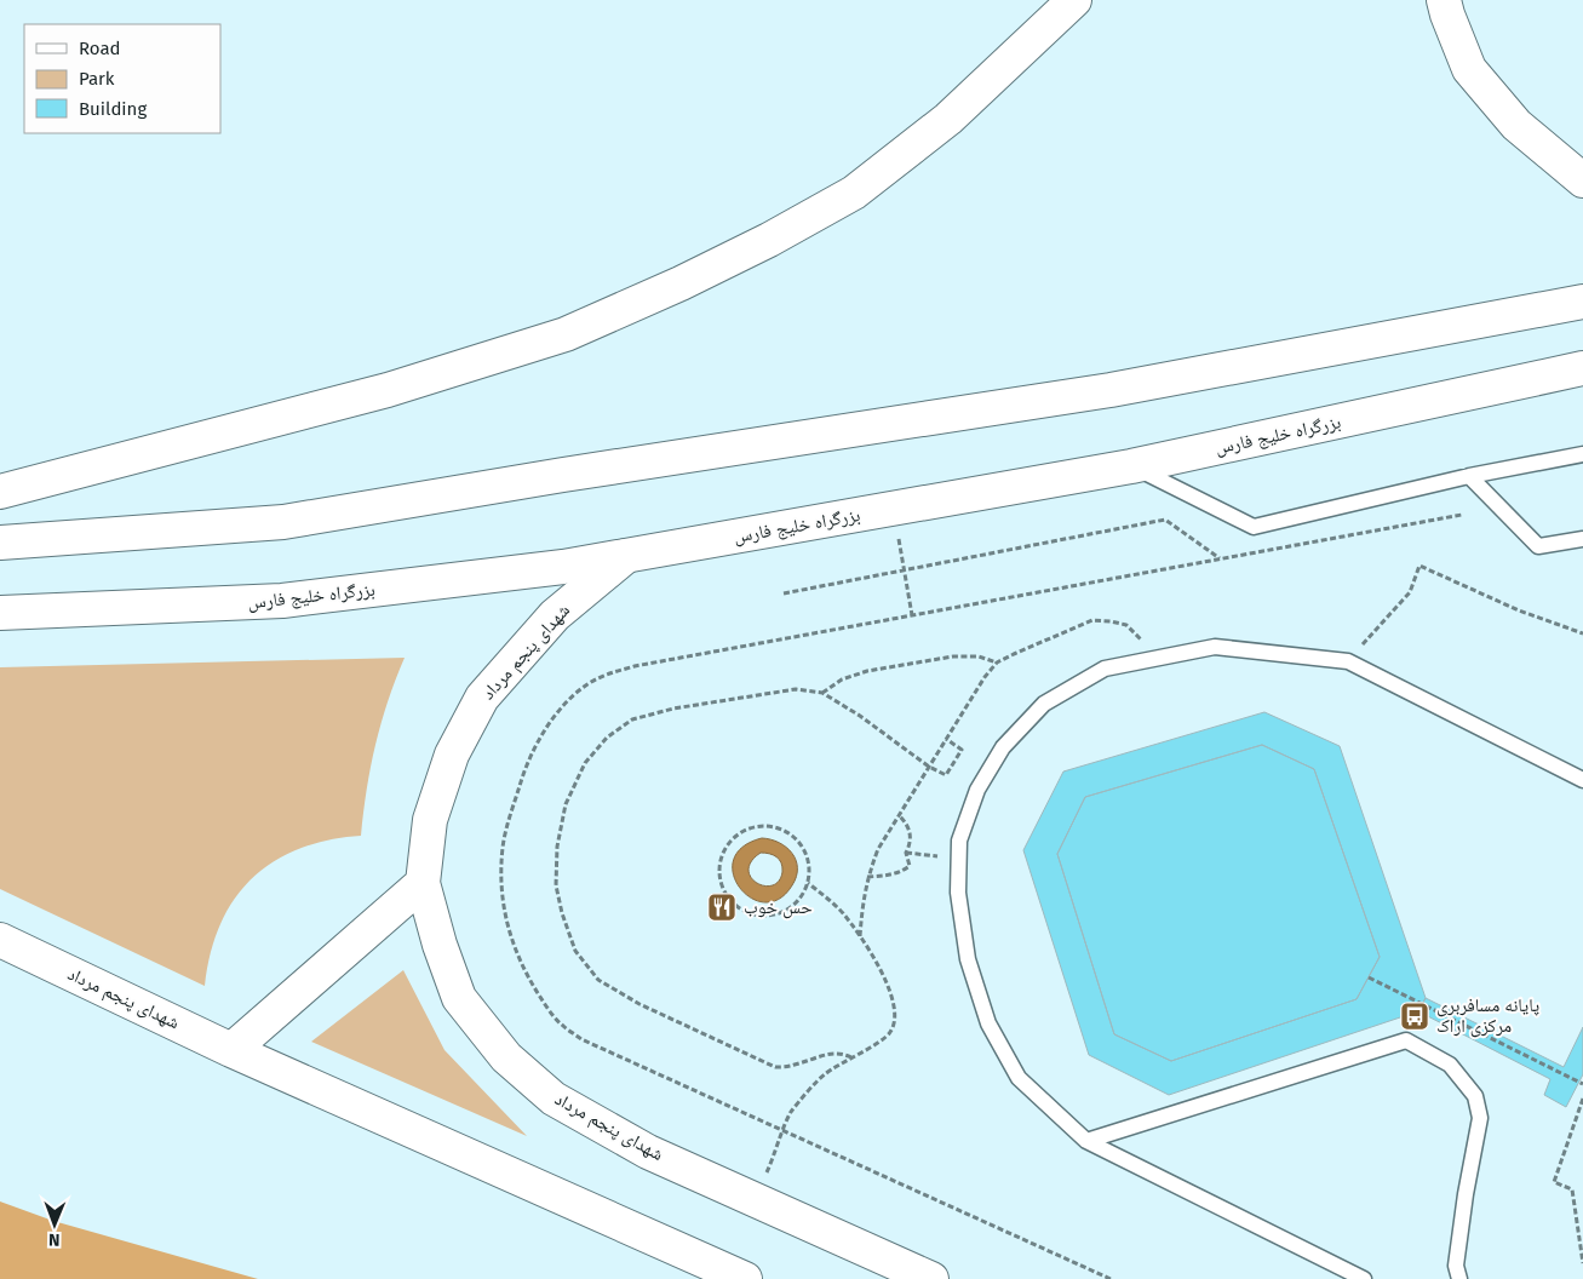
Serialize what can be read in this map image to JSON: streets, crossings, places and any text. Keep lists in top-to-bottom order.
{
  "streets": {
    "main road": ["بزرگراه خلیج فارس", "شهدای پنجم مرداد"]
  },
  "crossings": [
    ["بزرگراه خلیج فارس", "شهدای پنجم مرداد"]
  ],
  "places": {
    "restaurant": ["حس خوب"],
    "bus stop": ["پایانه مسافربری مرکزی اراک"]
  },
  "legend": ["Road", "Park", "Building"],
  "north": "bottom"
}
